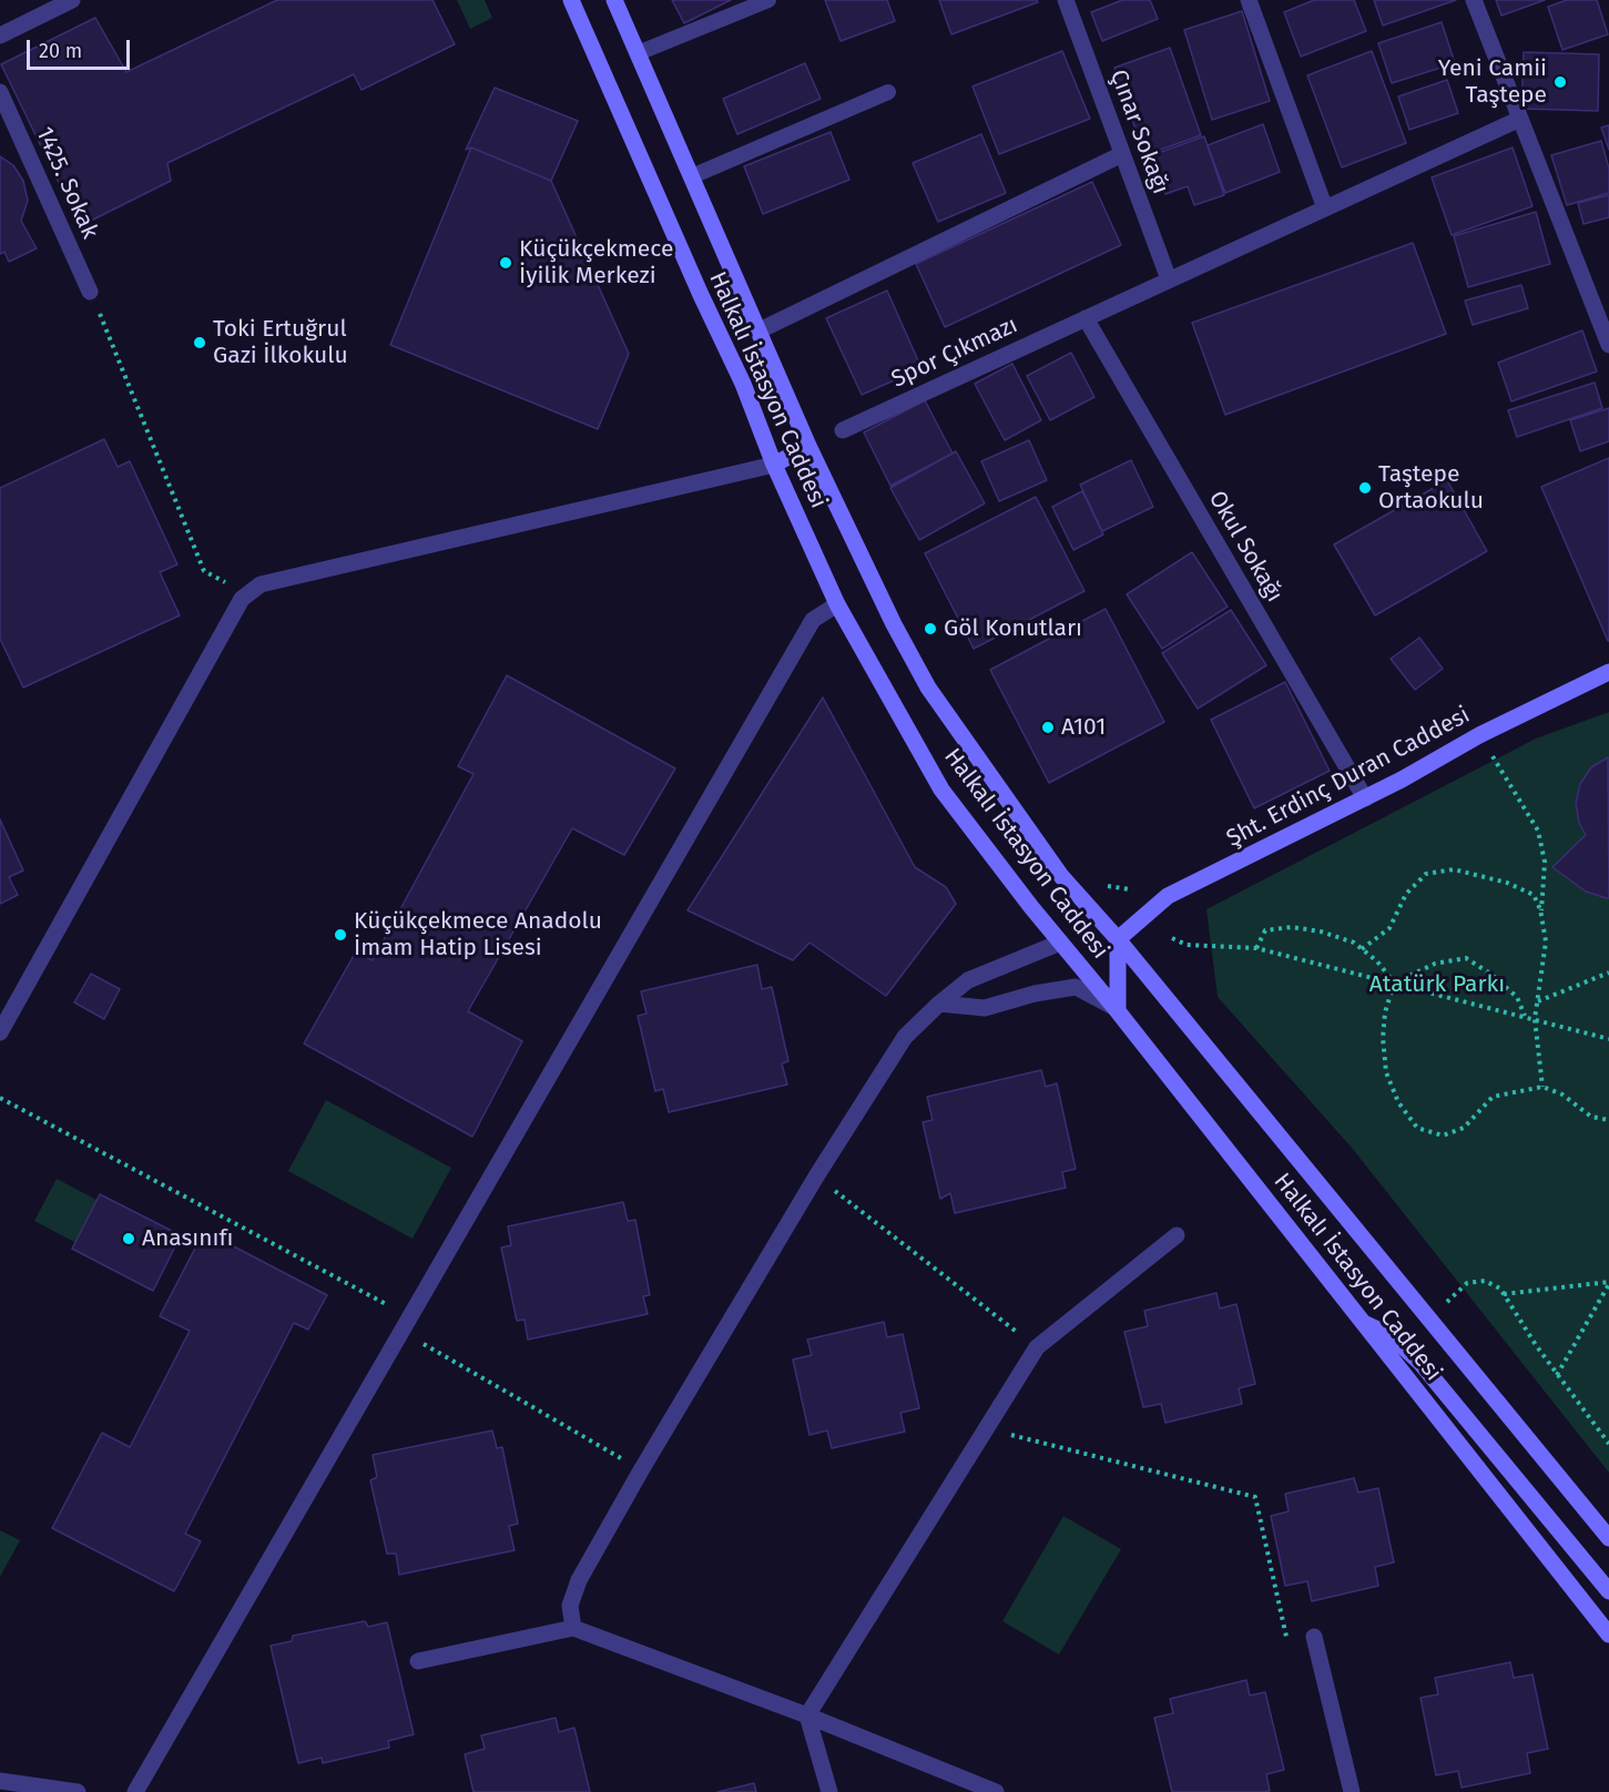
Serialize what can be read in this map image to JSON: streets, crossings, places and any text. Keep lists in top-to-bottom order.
{
  "streets": {
    "main road": ["Halkalı İstasyon Caddesi", "Şht. Erdinç Duran Caddesi"],
    "street": [
      "Çınar Sokağı",
      "1425. Sokak",
      "Spor Çıkmazı",
      "Okul Sokağı"
    ]
  },
  "crossings": [
    ["Çınar Sokağı", "Spor Çıkmazı"],
    ["Spor Çıkmazı", "Okul Sokağı"],
    ["Halkalı İstasyon Caddesi", "Şht. Erdinç Duran Caddesi"],
    ["Okul Sokağı", "Şht. Erdinç Duran Caddesi"]
  ],
  "parks": ["Atatürk Parkı"],
  "places": [
    "Yeni Camii Taştepe",
    "Küçükçekmece İyilik Merkezi",
    "Toki Ertuğrul Gazi İlkokulu",
    "Taştepe Ortaokulu",
    "Göl Konutları",
    "A101",
    "Küçükçekmece Anadolu İmam Hatip Lisesi",
    "Anasınıfı"
  ],
  "scale_bar": "20 m"
}
